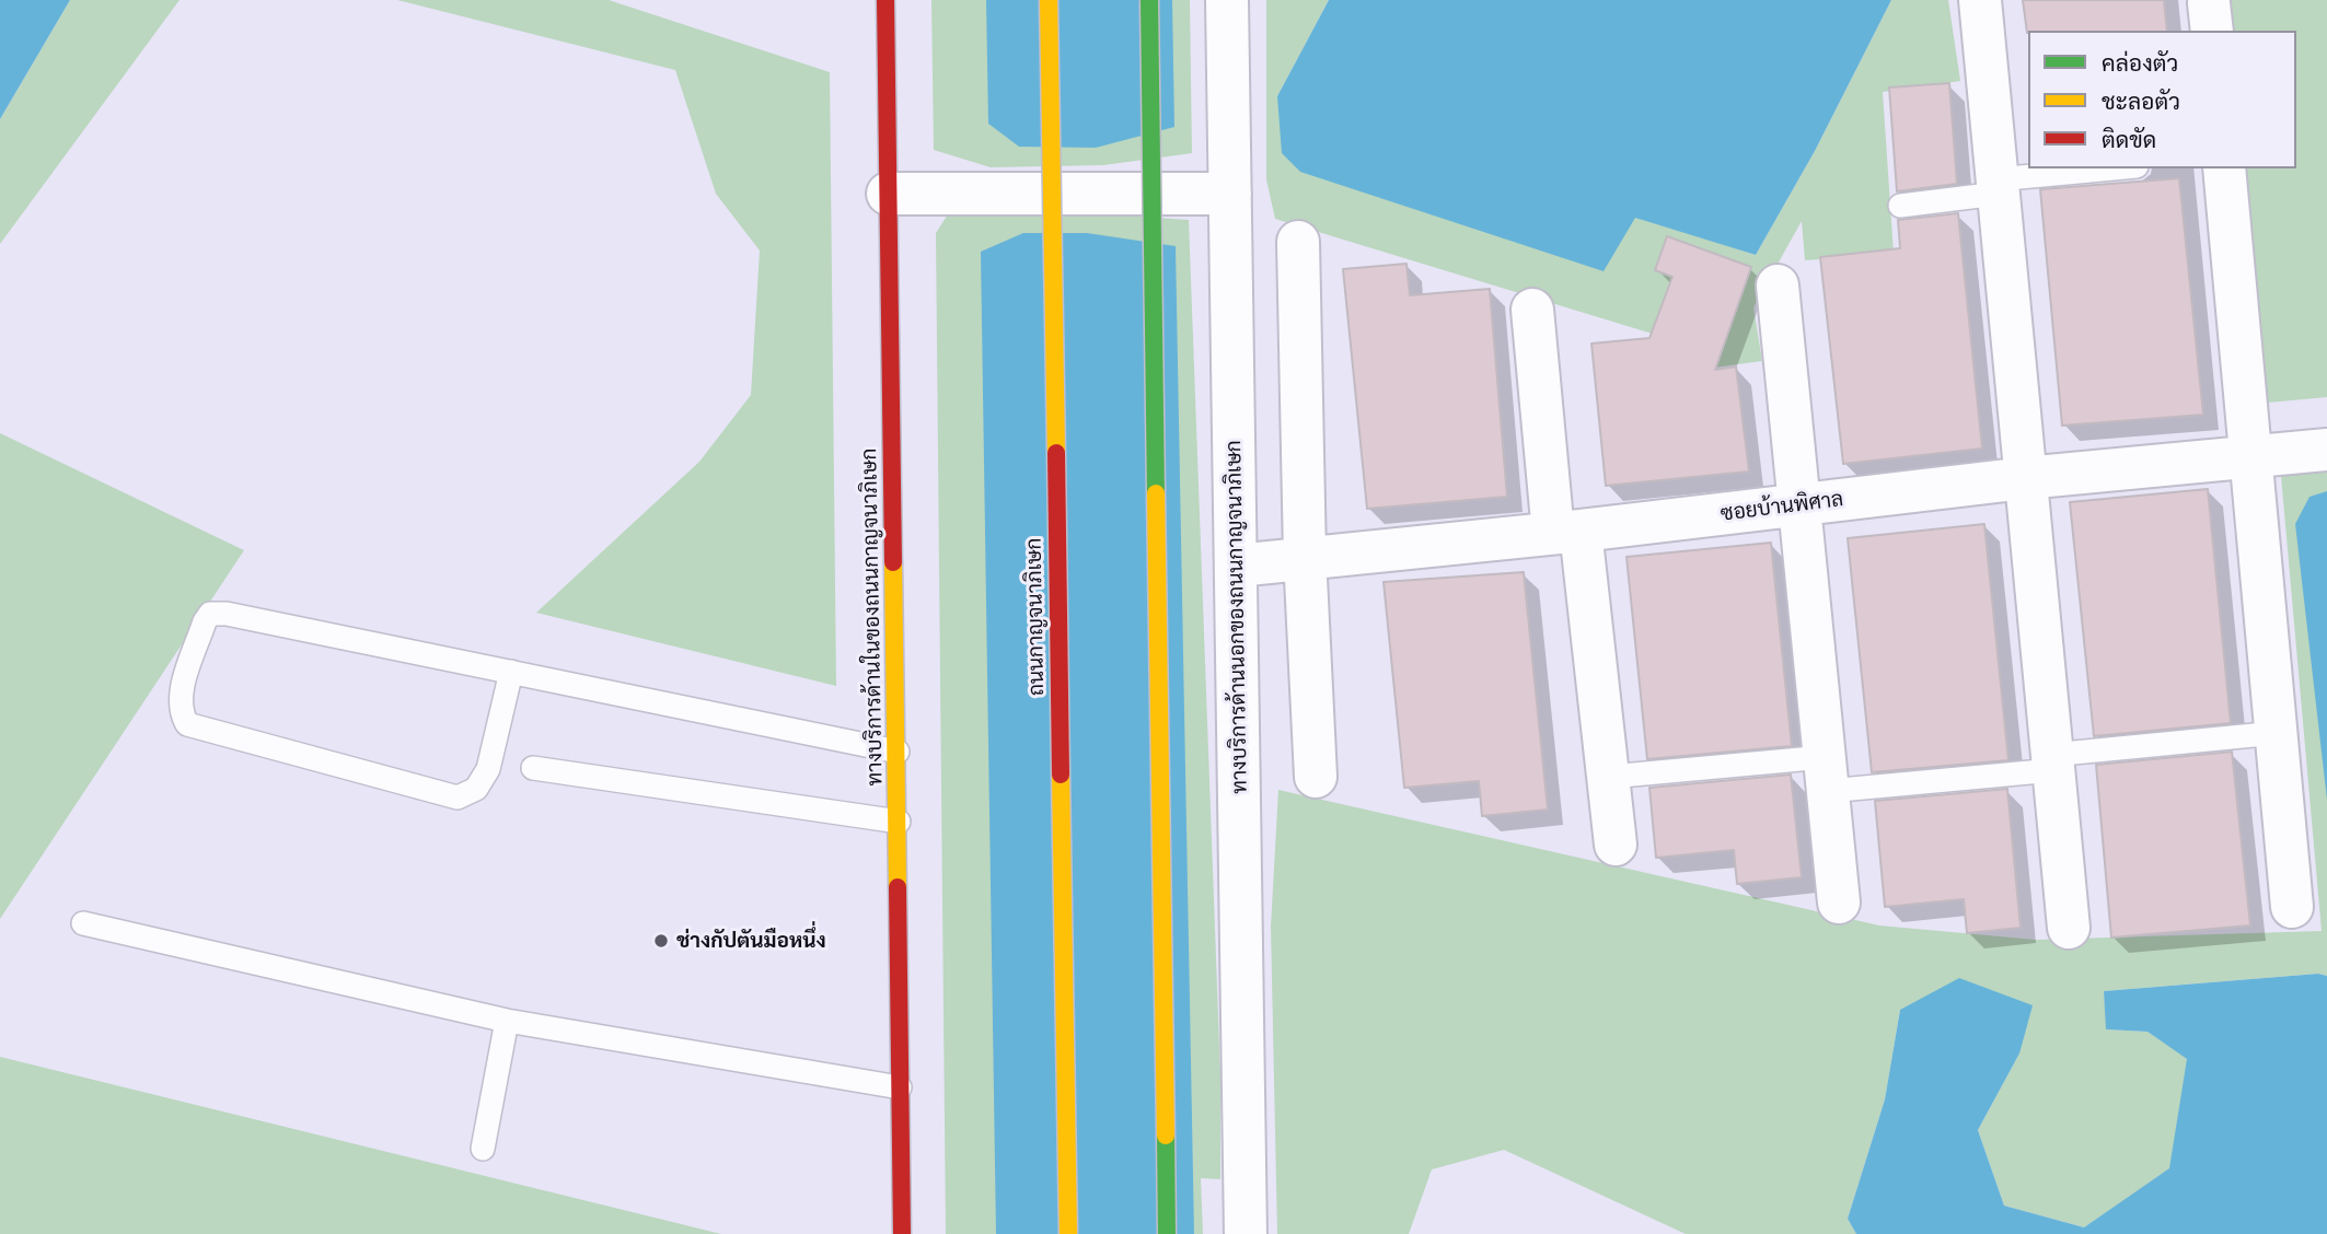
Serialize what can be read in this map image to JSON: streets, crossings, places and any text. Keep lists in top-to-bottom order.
{
  "streets": {
    "main road": ["ทางบริการด้านในของถนนกาญจนาภิเษก", "ถนนกาญจนาภิเษก"],
    "street": ["ซอยบ้านพิศาล", "ทางบริการด้านนอกของถนนกาญจนาภิเษก"]
  },
  "crossings": [
    ["ซอยบ้านพิศาล", "ทางบริการด้านนอกของถนนกาญจนาภิเษก"]
  ],
  "places": ["ช่างกัปตันมือหนึ่ง"],
  "legend": ["คล่องตัว", "ชะลอตัว", "ติดขัด"]
}
